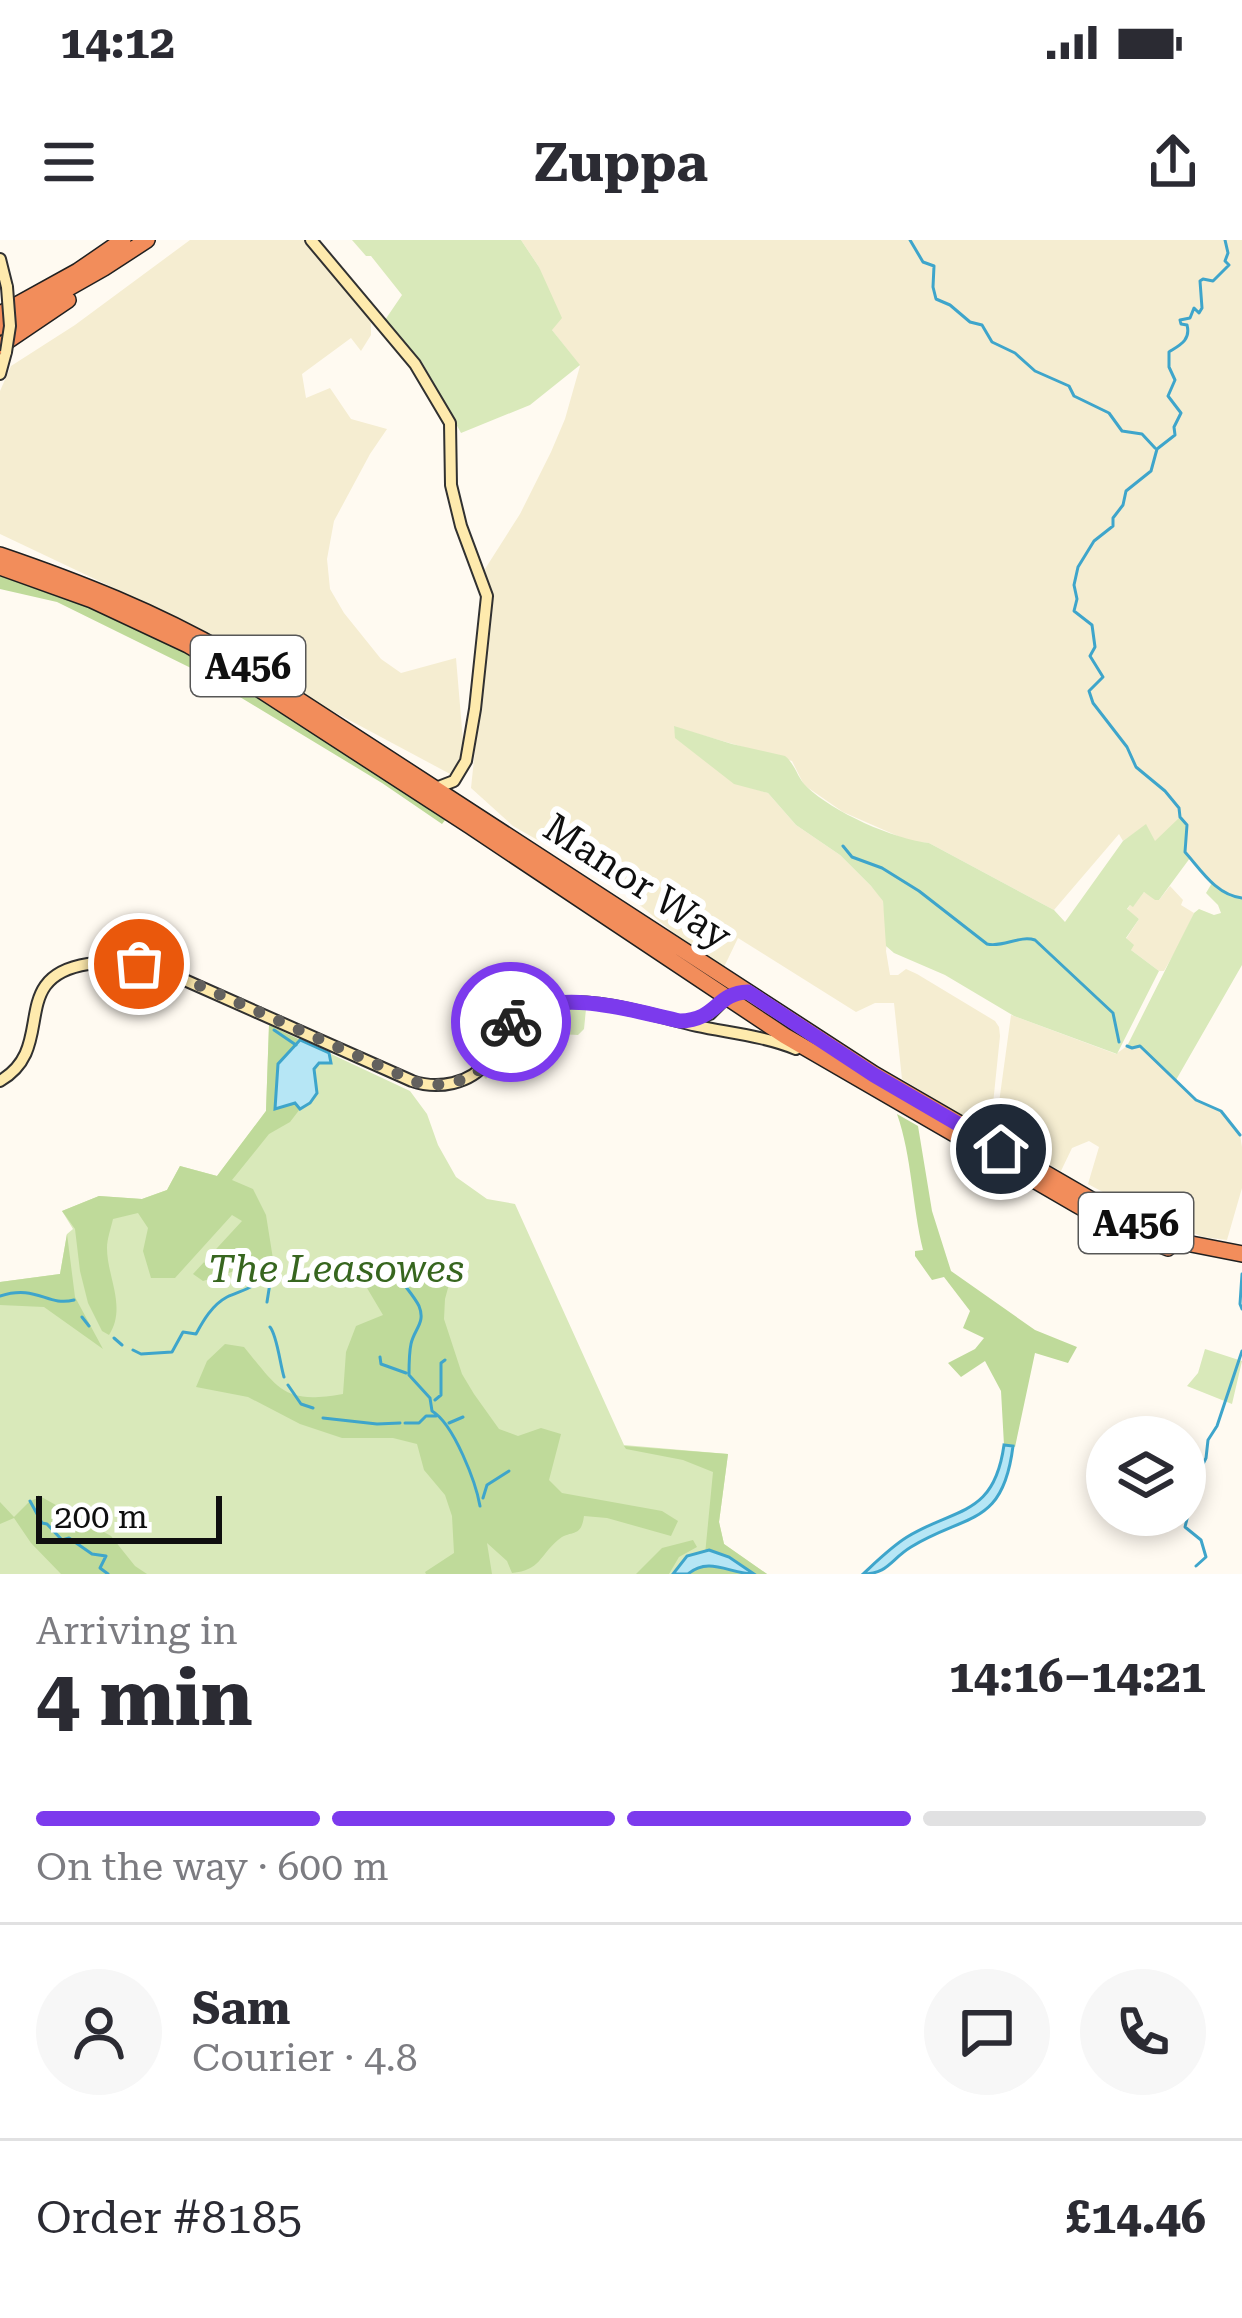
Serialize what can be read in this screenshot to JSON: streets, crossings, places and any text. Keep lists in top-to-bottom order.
{
  "streets": {
    "highway": ["A456", "Manor Way"]
  },
  "parks": ["The Leasowes"],
  "scale_bar": "200 m",
  "page": {
    "status": "14:12",
    "header": "Zuppa",
    "scale": "200 m",
    "heading": ["4 min", "Arriving in", "14:16–14:21"],
    "panel": [
      "Sam",
      "Courier · 4.8",
      "Order #8185",
      "£14.46"
    ],
    "bar": "On the way · 600 m"
  }
}
